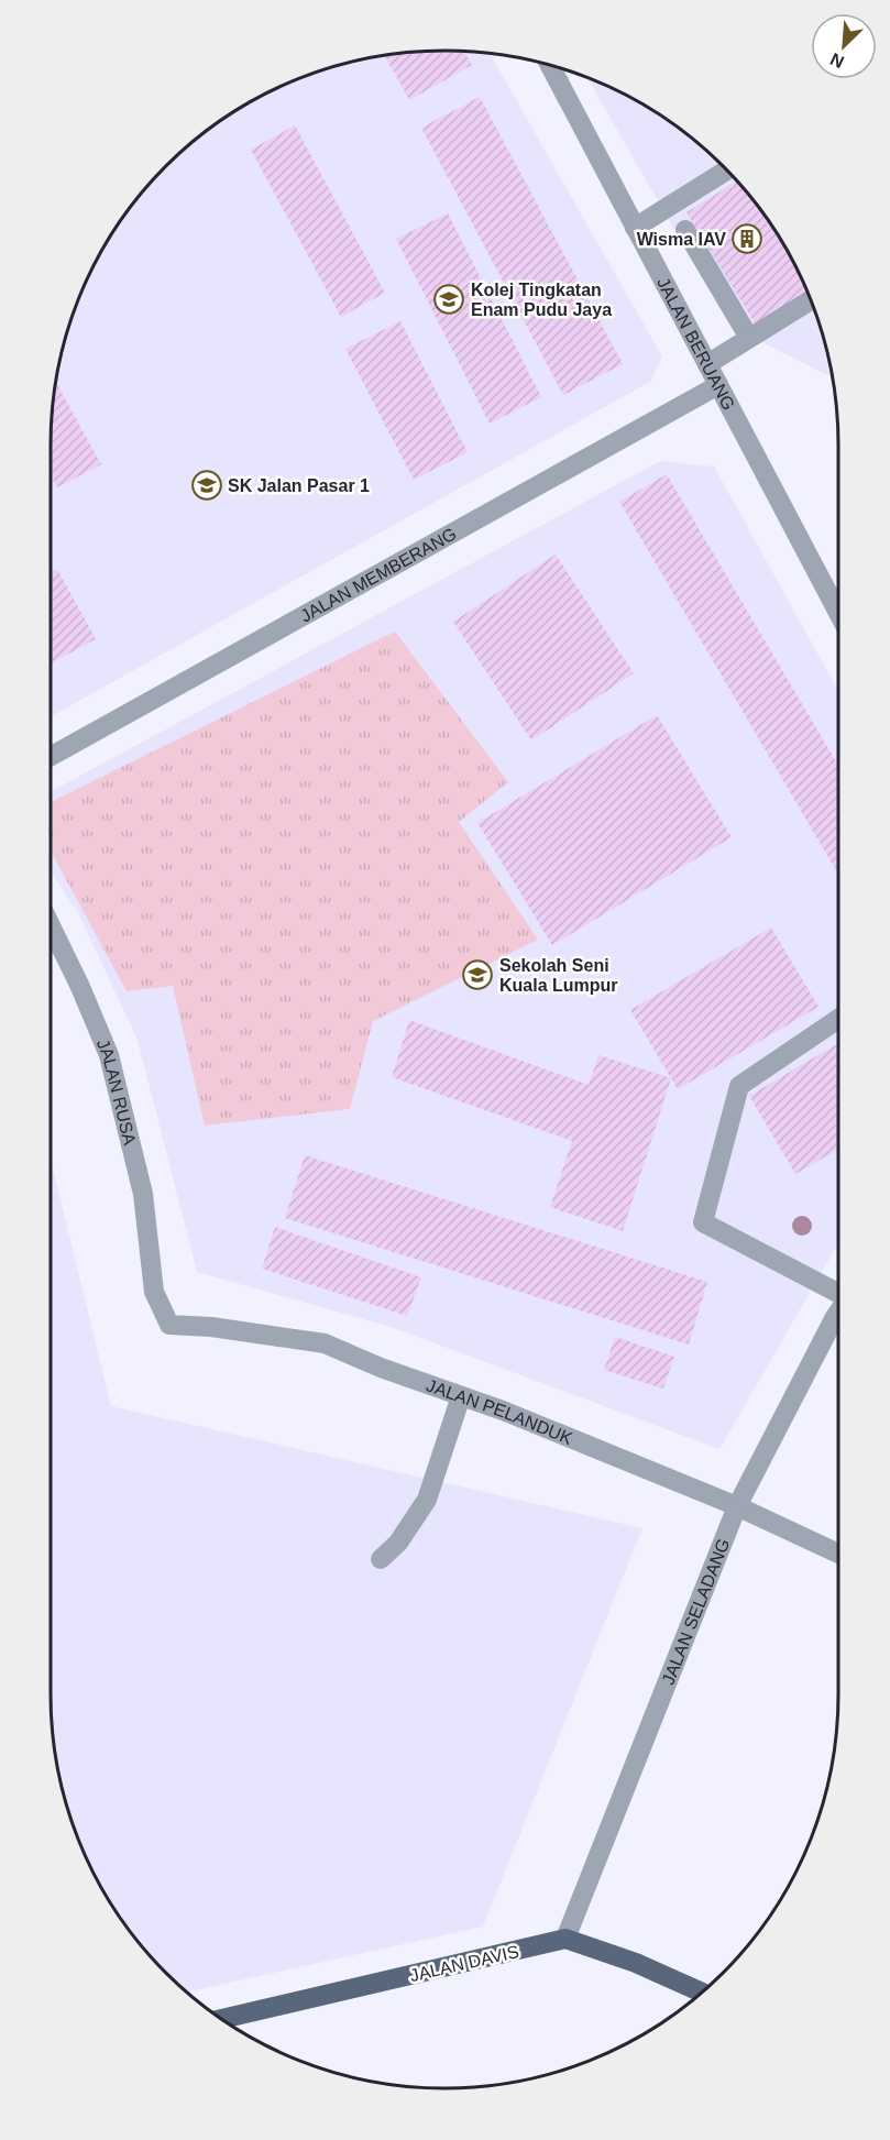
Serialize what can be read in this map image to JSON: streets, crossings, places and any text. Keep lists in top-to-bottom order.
{
  "streets": {
    "main road": ["JALAN DAVIS"],
    "street": [
      "JALAN BERUANG",
      "JALAN MEMBERANG",
      "JALAN RUSA",
      "JALAN PELANDUK",
      "JALAN SELADANG"
    ]
  },
  "crossings": [
    ["JALAN BERUANG", "JALAN MEMBERANG"],
    ["JALAN RUSA", "JALAN PELANDUK"],
    ["JALAN PELANDUK", "JALAN SELADANG"],
    ["JALAN SELADANG", "JALAN DAVIS"]
  ],
  "places": {
    "building": ["Wisma IAV"],
    "school or university": ["Kolej Tingkatan Enam Pudu Jaya", "SK Jalan Pasar 1", "Sekolah Seni Kuala Lumpur"]
  },
  "north": "bottom left"
}
